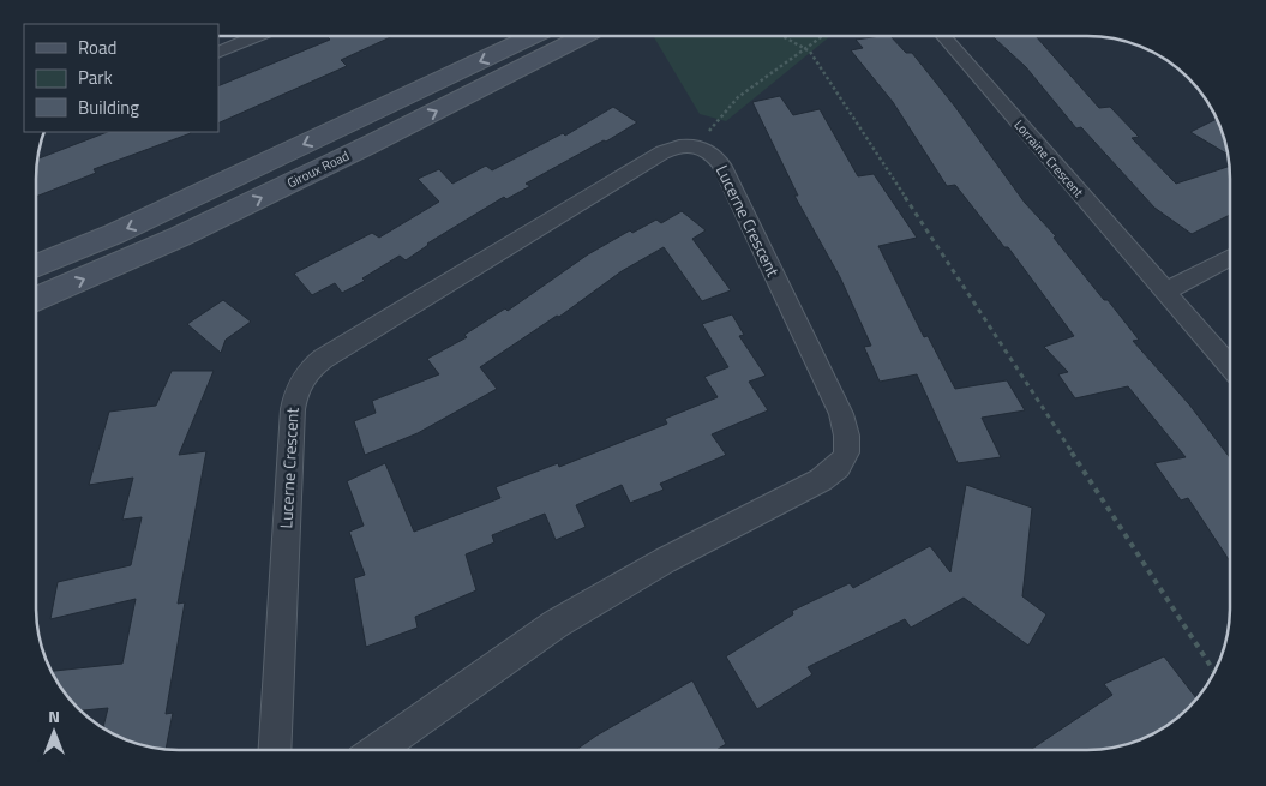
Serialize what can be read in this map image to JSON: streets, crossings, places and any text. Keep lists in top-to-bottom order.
{
  "streets": {
    "main road": ["Giroux Road"],
    "street": ["Lorraine Crescent", "Lucerne Crescent"]
  },
  "legend": ["Road", "Park", "Building"],
  "north": "top"
}
